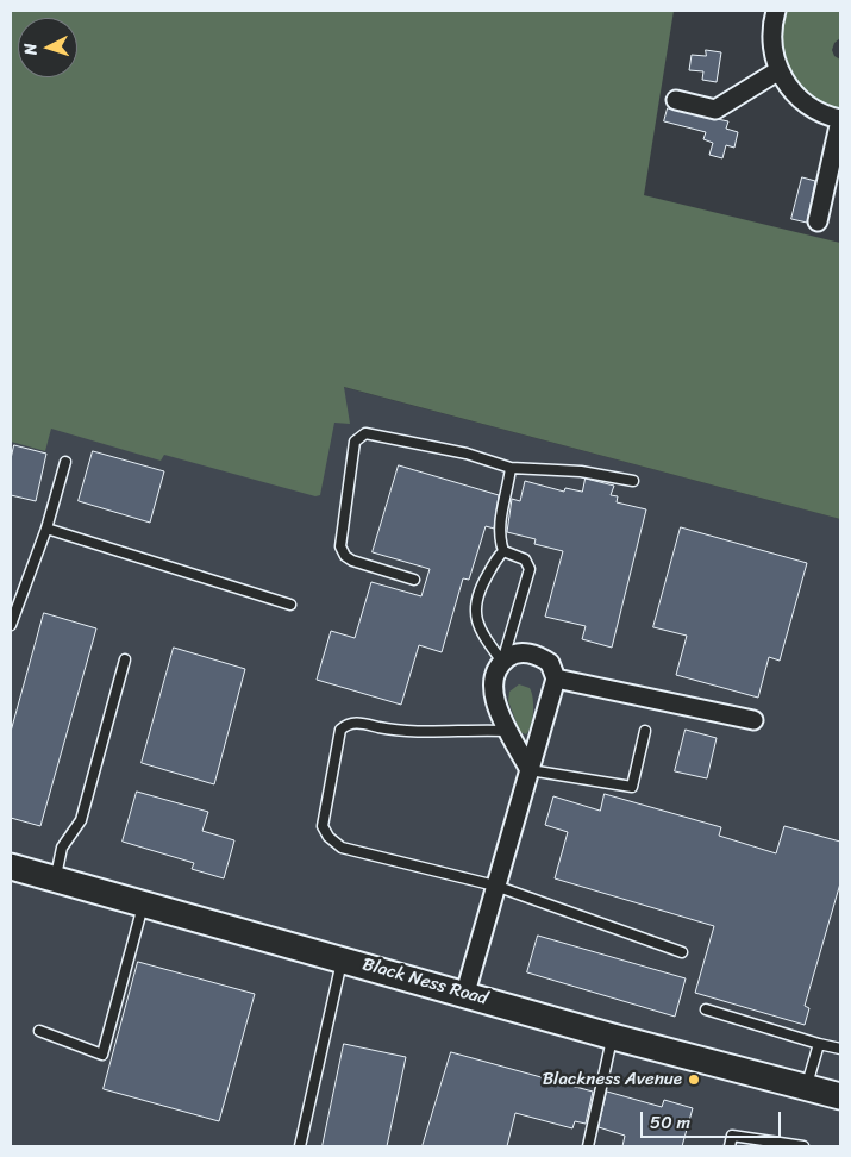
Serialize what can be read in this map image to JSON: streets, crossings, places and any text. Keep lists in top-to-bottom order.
{
  "streets": {
    "street": ["Black Ness Road"]
  },
  "places": ["Blackness Avenue"],
  "scale_bar": "50 m",
  "north": "left"
}
